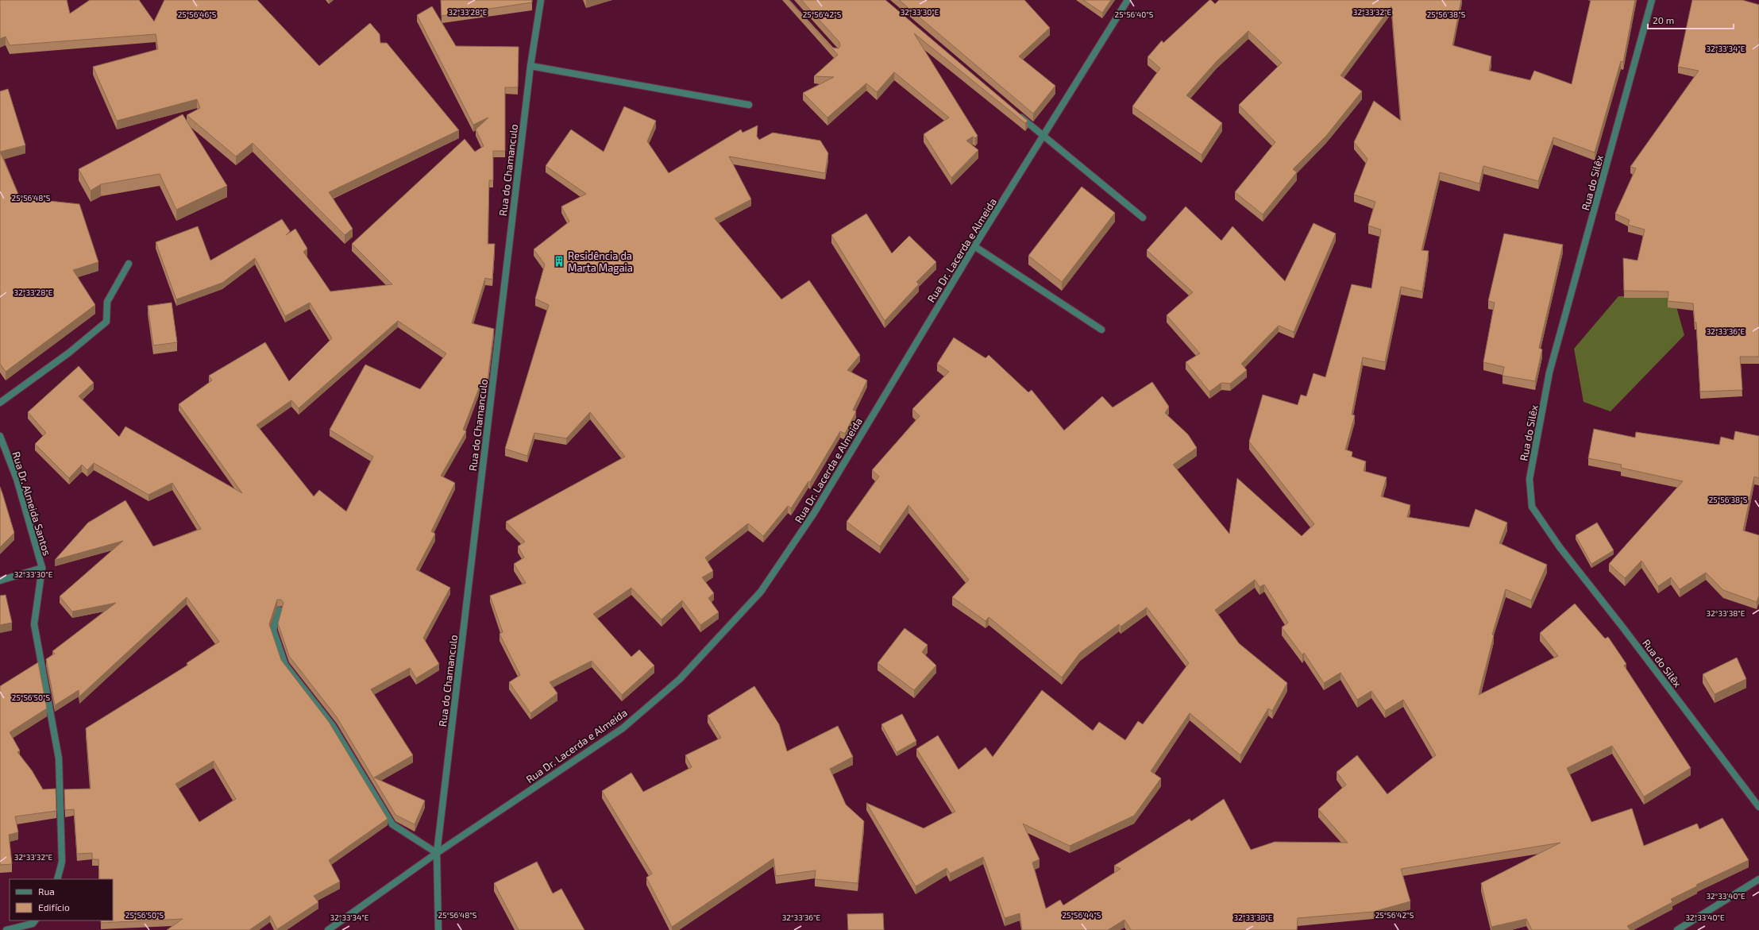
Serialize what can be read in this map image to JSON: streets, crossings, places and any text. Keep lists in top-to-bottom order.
{
  "streets": {
    "street": [
      "Rua do Chamanculo",
      "Rua do Silêx",
      "Rua Dr. Lacerda e Almeida",
      "Rua Dr. Almeida Santos"
    ]
  },
  "crossings": [
    ["Rua do Chamanculo", "Rua Dr. Lacerda e Almeida"]
  ],
  "places": {
    "building": ["Residência da Marta Magaia"]
  },
  "legend": ["Rua", "Edifício"],
  "scale_bar": "20 m",
  "coordinates": [
    "32°33'28\"E",
    "32°33'30\"E",
    "32°33'32\"E",
    "25°56'40\"S",
    "25°56'46\"S",
    "25°56'42\"S",
    "25°56'38\"S",
    "32°33'34\"E",
    "25°56'48\"S",
    "32°33'36\"E",
    "32°33'38\"E",
    "25°56'50\"S",
    "32°33'40\"E",
    "25°56'44\"S"
  ]
}
